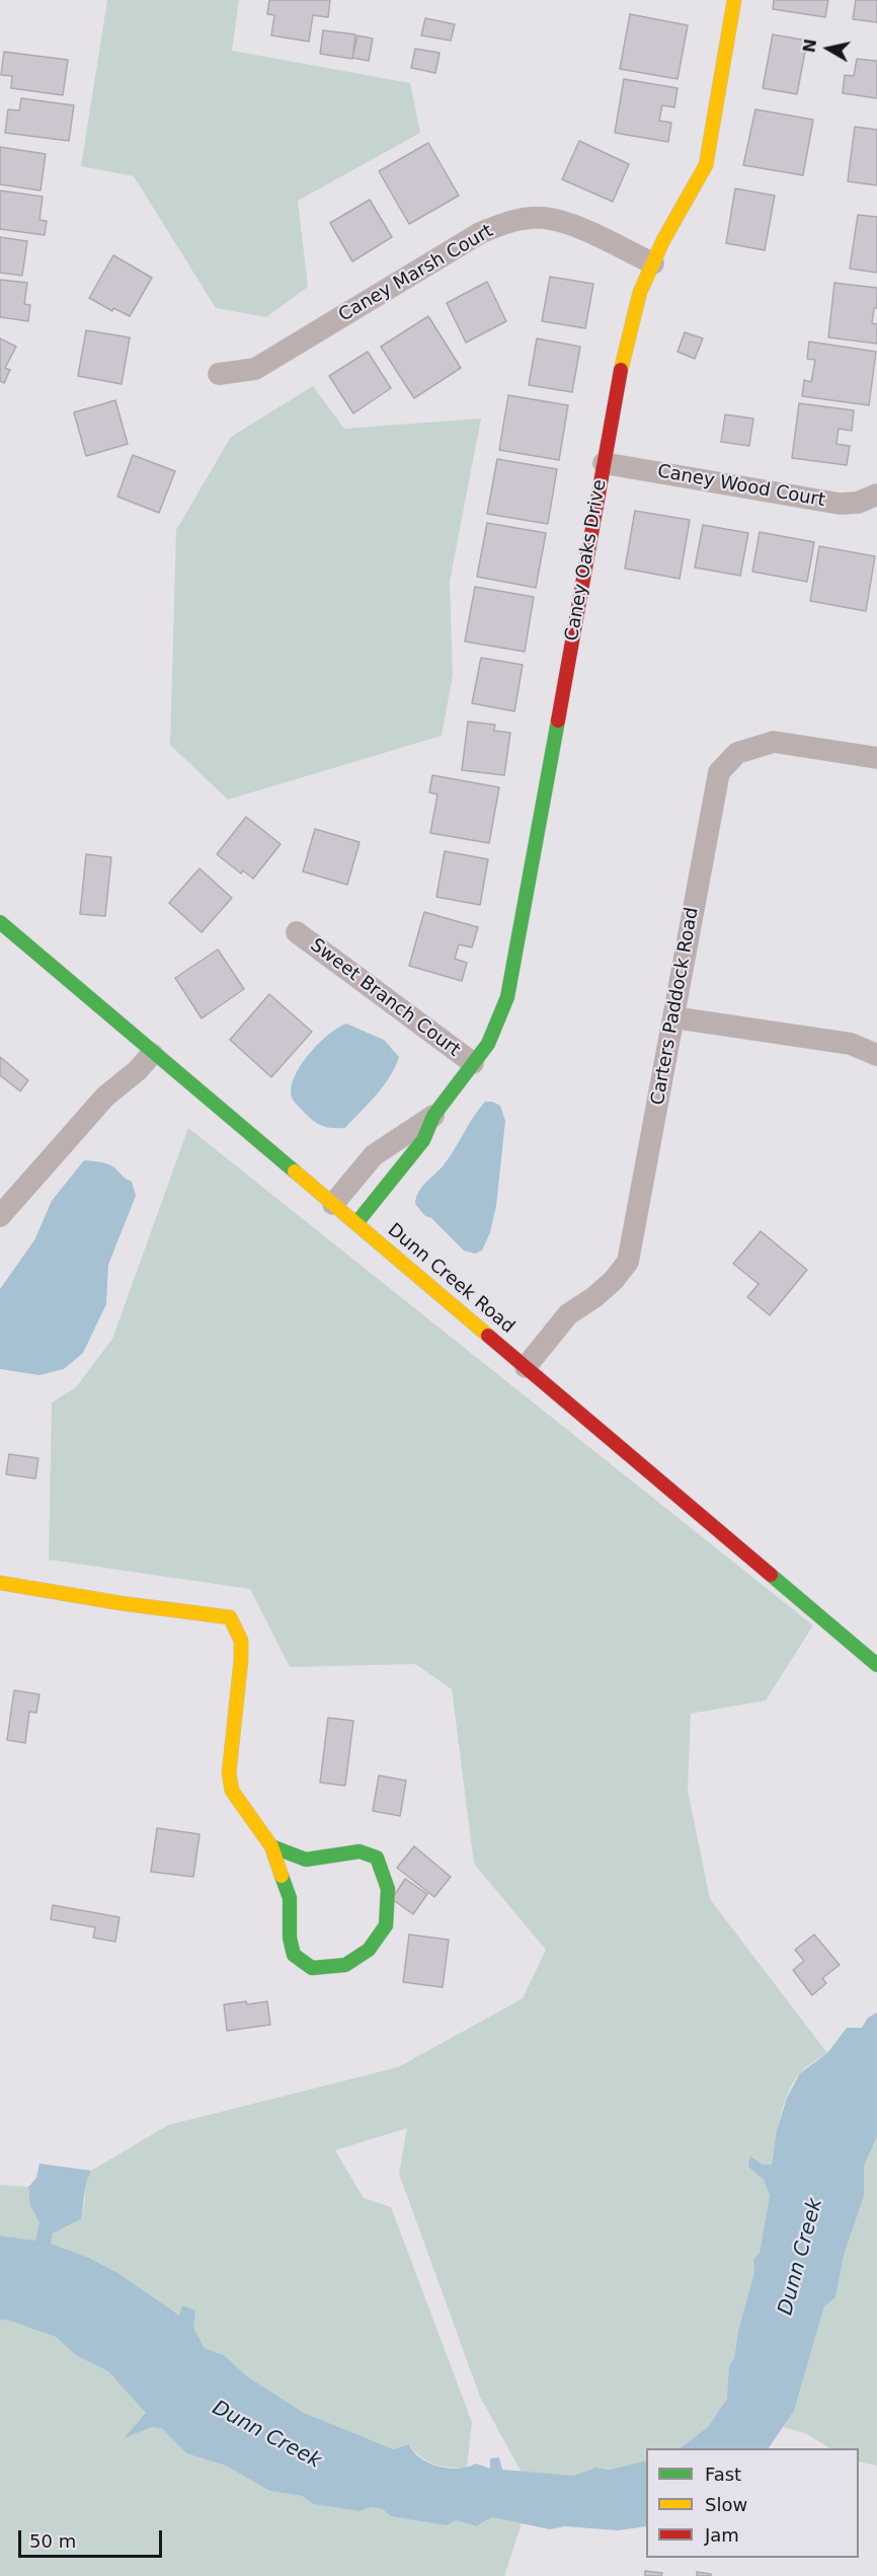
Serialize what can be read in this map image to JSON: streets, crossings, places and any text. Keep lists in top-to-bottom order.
{
  "streets": {
    "street": [
      "Caney Marsh Court",
      "Caney Wood Court",
      "Caney Oaks Drive",
      "Sweet Branch Court",
      "Carters Paddock Road",
      "Dunn Creek Road"
    ]
  },
  "crossings": [
    ["Caney Marsh Court", "Caney Oaks Drive"],
    ["Caney Wood Court", "Caney Oaks Drive"],
    ["Caney Oaks Drive", "Sweet Branch Court"],
    ["Caney Oaks Drive", "Dunn Creek Road"],
    ["Carters Paddock Road", "Dunn Creek Road"]
  ],
  "water": ["Dunn Creek"],
  "legend": ["Fast", "Slow", "Jam"],
  "scale_bar": "50 m",
  "north": "left"
}
